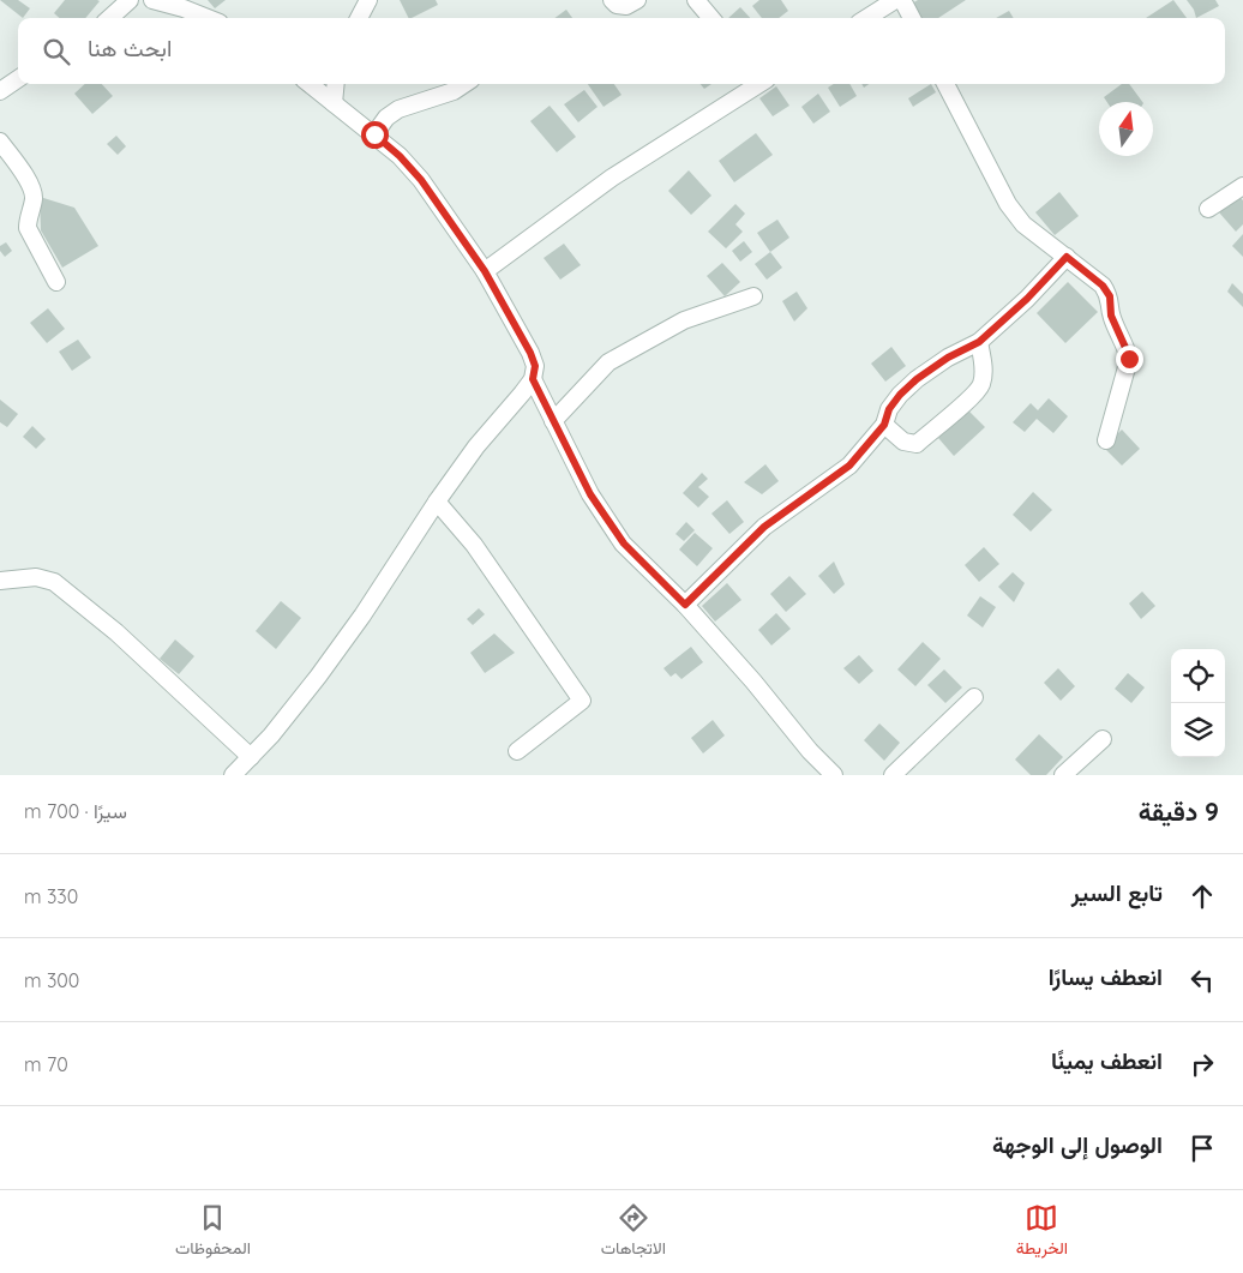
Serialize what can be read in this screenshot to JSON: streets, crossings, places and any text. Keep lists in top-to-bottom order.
{
  "north": "top",
  "page": {
    "search": "ابحث هنا",
    "heading": ["9 دقيقة", "سيرًا · 700 m"],
    "list": [
      ["تابع السير", "330 m"],
      ["انعطف يسارًا", "300 m"],
      ["انعطف يمينًا", "70 m"],
      "الوصول إلى الوجهة"
    ],
    "nav": ["الخريطة", "الاتجاهات", "المحفوظات"]
  }
}
